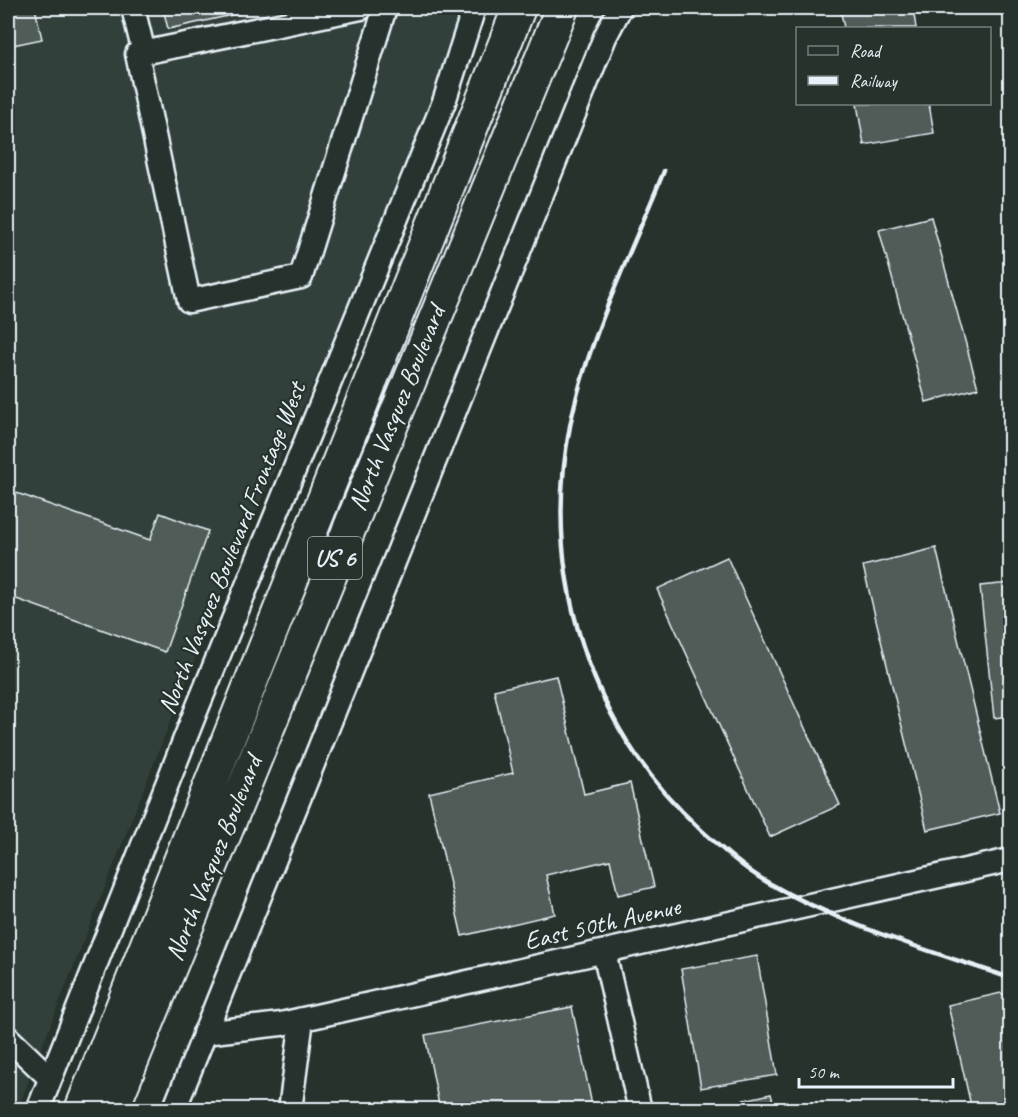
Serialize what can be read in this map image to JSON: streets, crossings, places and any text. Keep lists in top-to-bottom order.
{
  "streets": {
    "highway": ["North Vasquez Boulevard", "US 6"],
    "street": ["North Vasquez Boulevard Frontage West", "East 50th Avenue"]
  },
  "legend": ["Road", "Railway"],
  "scale_bar": "50 m"
}
